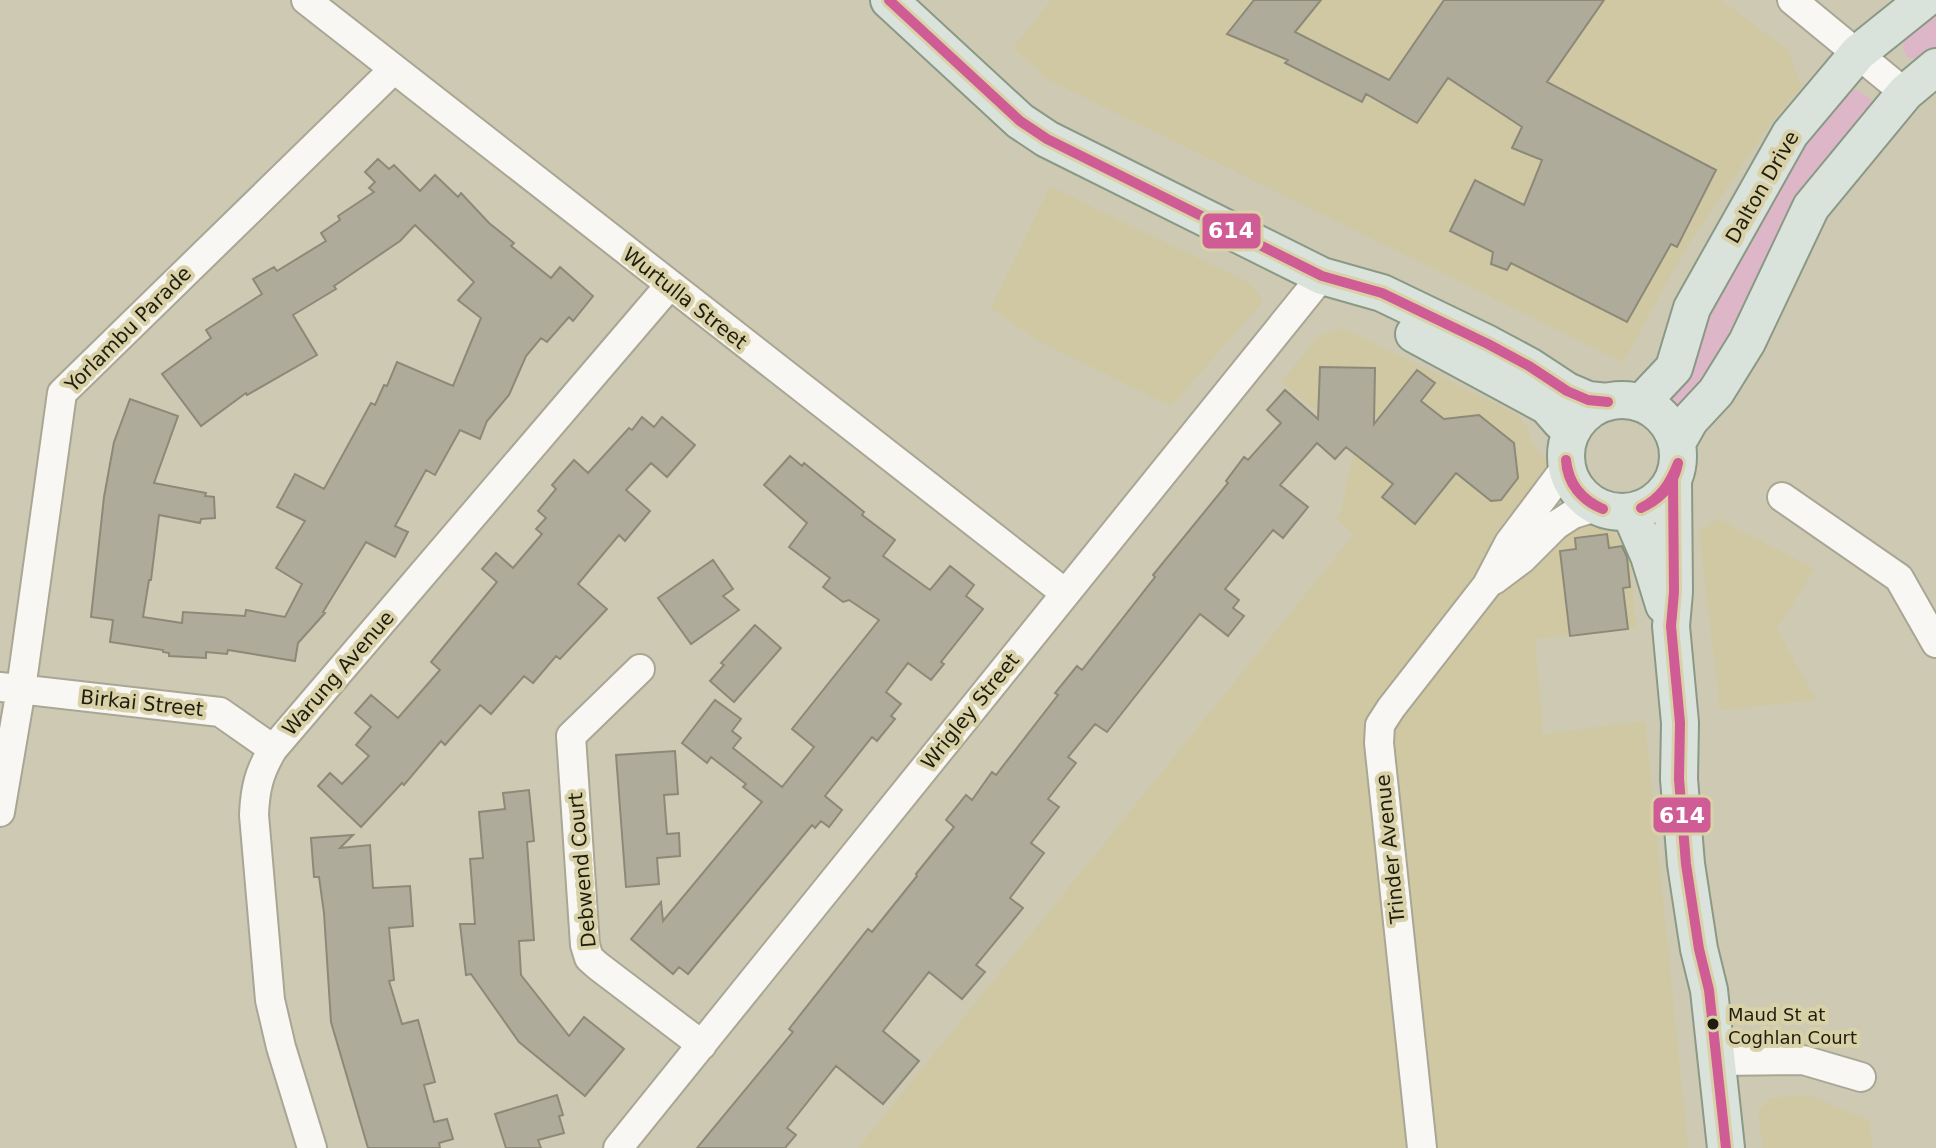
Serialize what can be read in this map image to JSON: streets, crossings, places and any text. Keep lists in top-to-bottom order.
{
  "streets": {
    "main road": ["Dalton Drive"],
    "street": [
      "Wurtulla Street",
      "Yorlambu Parade",
      "Warung Avenue",
      "Birkai Street",
      "Wrigley Street",
      "Trinder Avenue",
      "Debwend Court"
    ]
  },
  "crossings": [
    ["Dalton Drive", "Trinder Avenue"],
    ["Wurtulla Street", "Yorlambu Parade"],
    ["Wurtulla Street", "Warung Avenue"],
    ["Wurtulla Street", "Wrigley Street"],
    ["Yorlambu Parade", "Birkai Street"],
    ["Warung Avenue", "Birkai Street"],
    ["Wrigley Street", "Debwend Court"]
  ],
  "places": ["Maud St at Coghlan Court"],
  "lines": ["transit line 614"]
}
